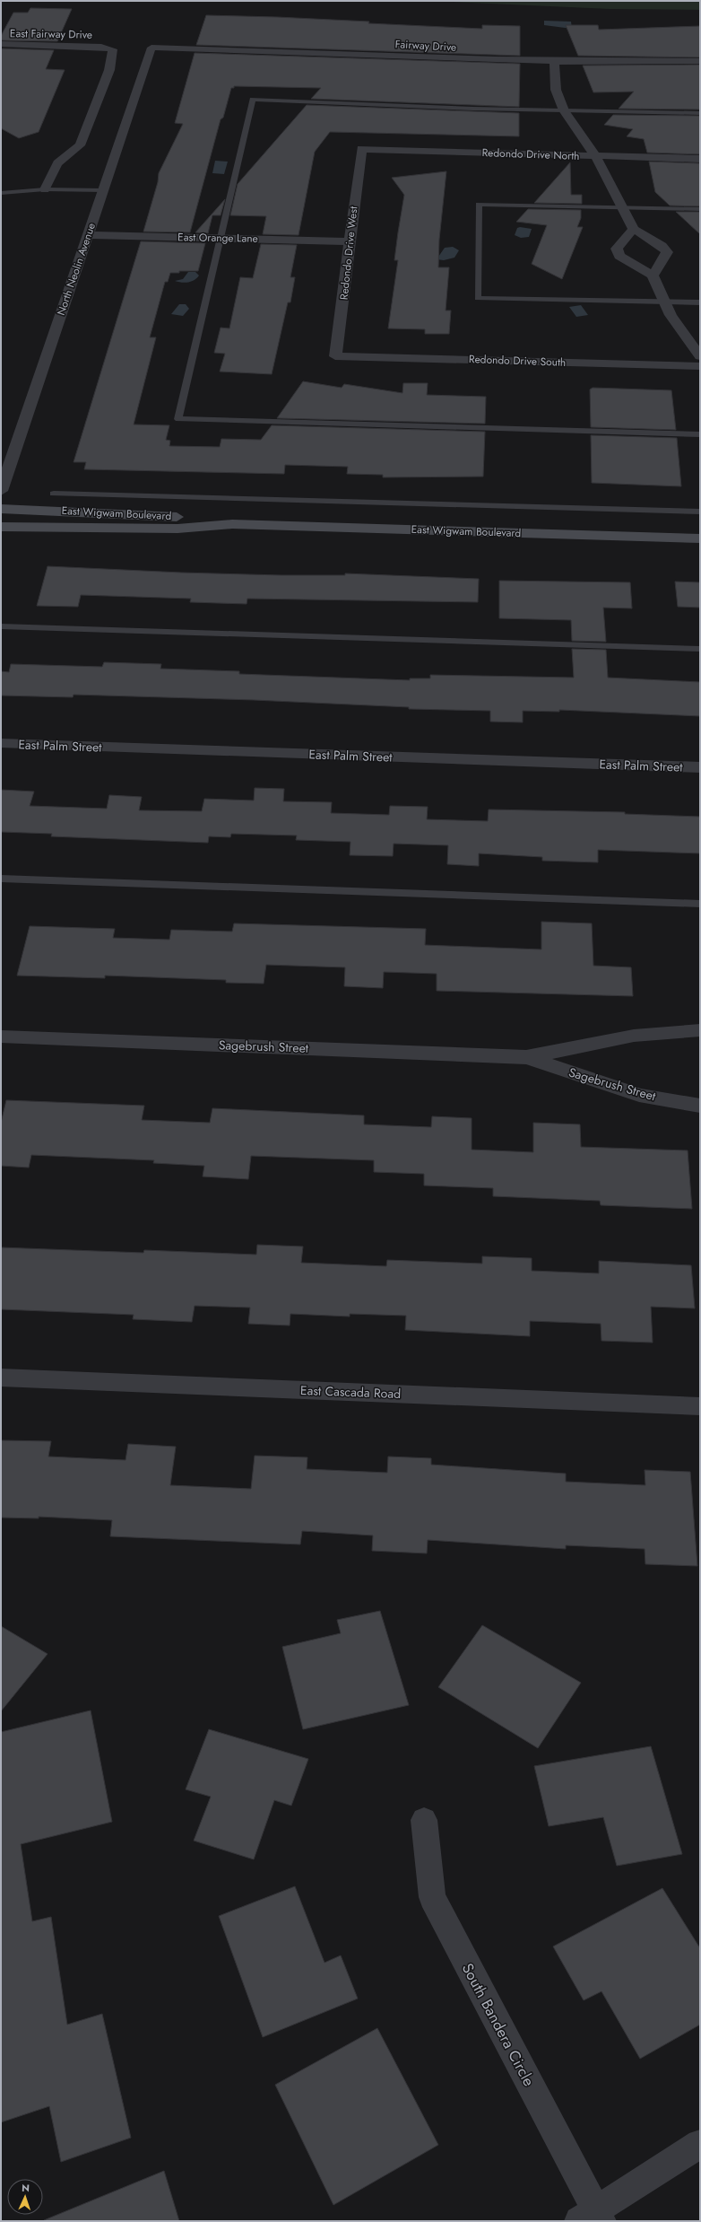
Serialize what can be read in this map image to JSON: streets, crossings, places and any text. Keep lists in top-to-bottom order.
{
  "streets": {
    "street": [
      "East Fairway Drive",
      "Fairway Drive",
      "Redondo Drive North",
      "East Orange Lane",
      "Redondo Drive West",
      "North Neolin Avenue",
      "Redondo Drive South",
      "East Wigwam Boulevard",
      "East Palm Street",
      "Sagebrush Street",
      "East Cascada Road",
      "South Bandera Circle"
    ]
  },
  "crossings": [
    ["Fairway Drive", "North Neolin Avenue"],
    ["Redondo Drive North", "Redondo Drive West"],
    ["East Orange Lane", "Redondo Drive West"],
    ["East Orange Lane", "North Neolin Avenue"],
    ["Redondo Drive West", "Redondo Drive South"]
  ],
  "north": "top"
}
